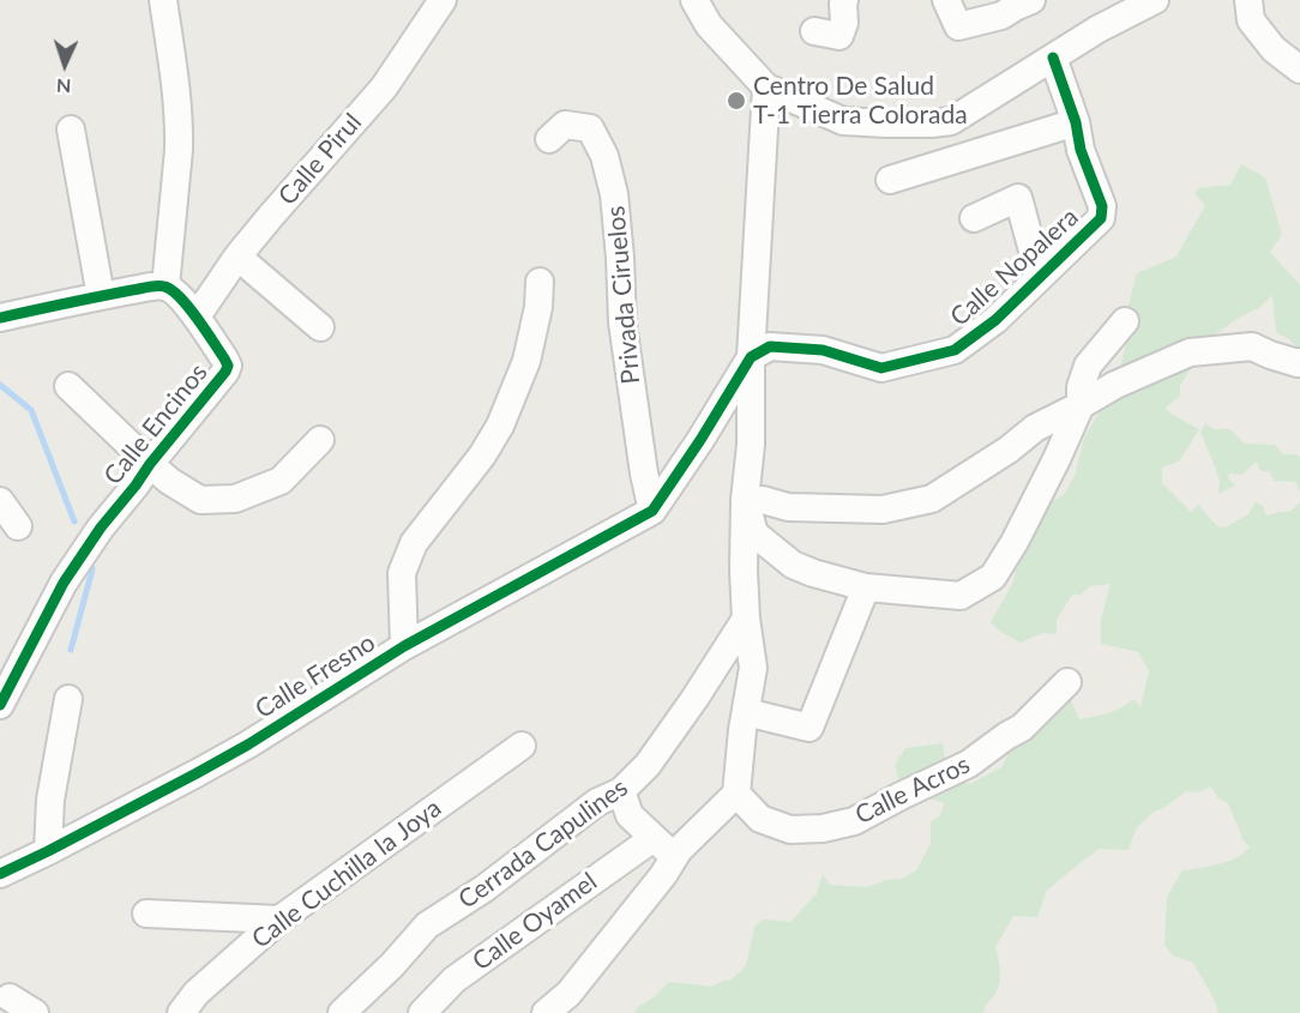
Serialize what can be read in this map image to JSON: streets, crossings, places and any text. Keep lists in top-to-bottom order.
{
  "streets": {
    "street": [
      "Calle Pirul",
      "Calle Nopalera",
      "Privada Ciruelos",
      "Calle Encinos",
      "Calle Fresno",
      "Calle Acros",
      "Cerrada Capulines",
      "Calle Cuchilla la Joya",
      "Calle Oyamel"
    ]
  },
  "crossings": [
    ["Calle Pirul", "Calle Encinos"],
    ["Privada Ciruelos", "Calle Fresno"]
  ],
  "places": ["Centro De Salud T-1 Tierra Colorada"],
  "north": "bottom"
}
